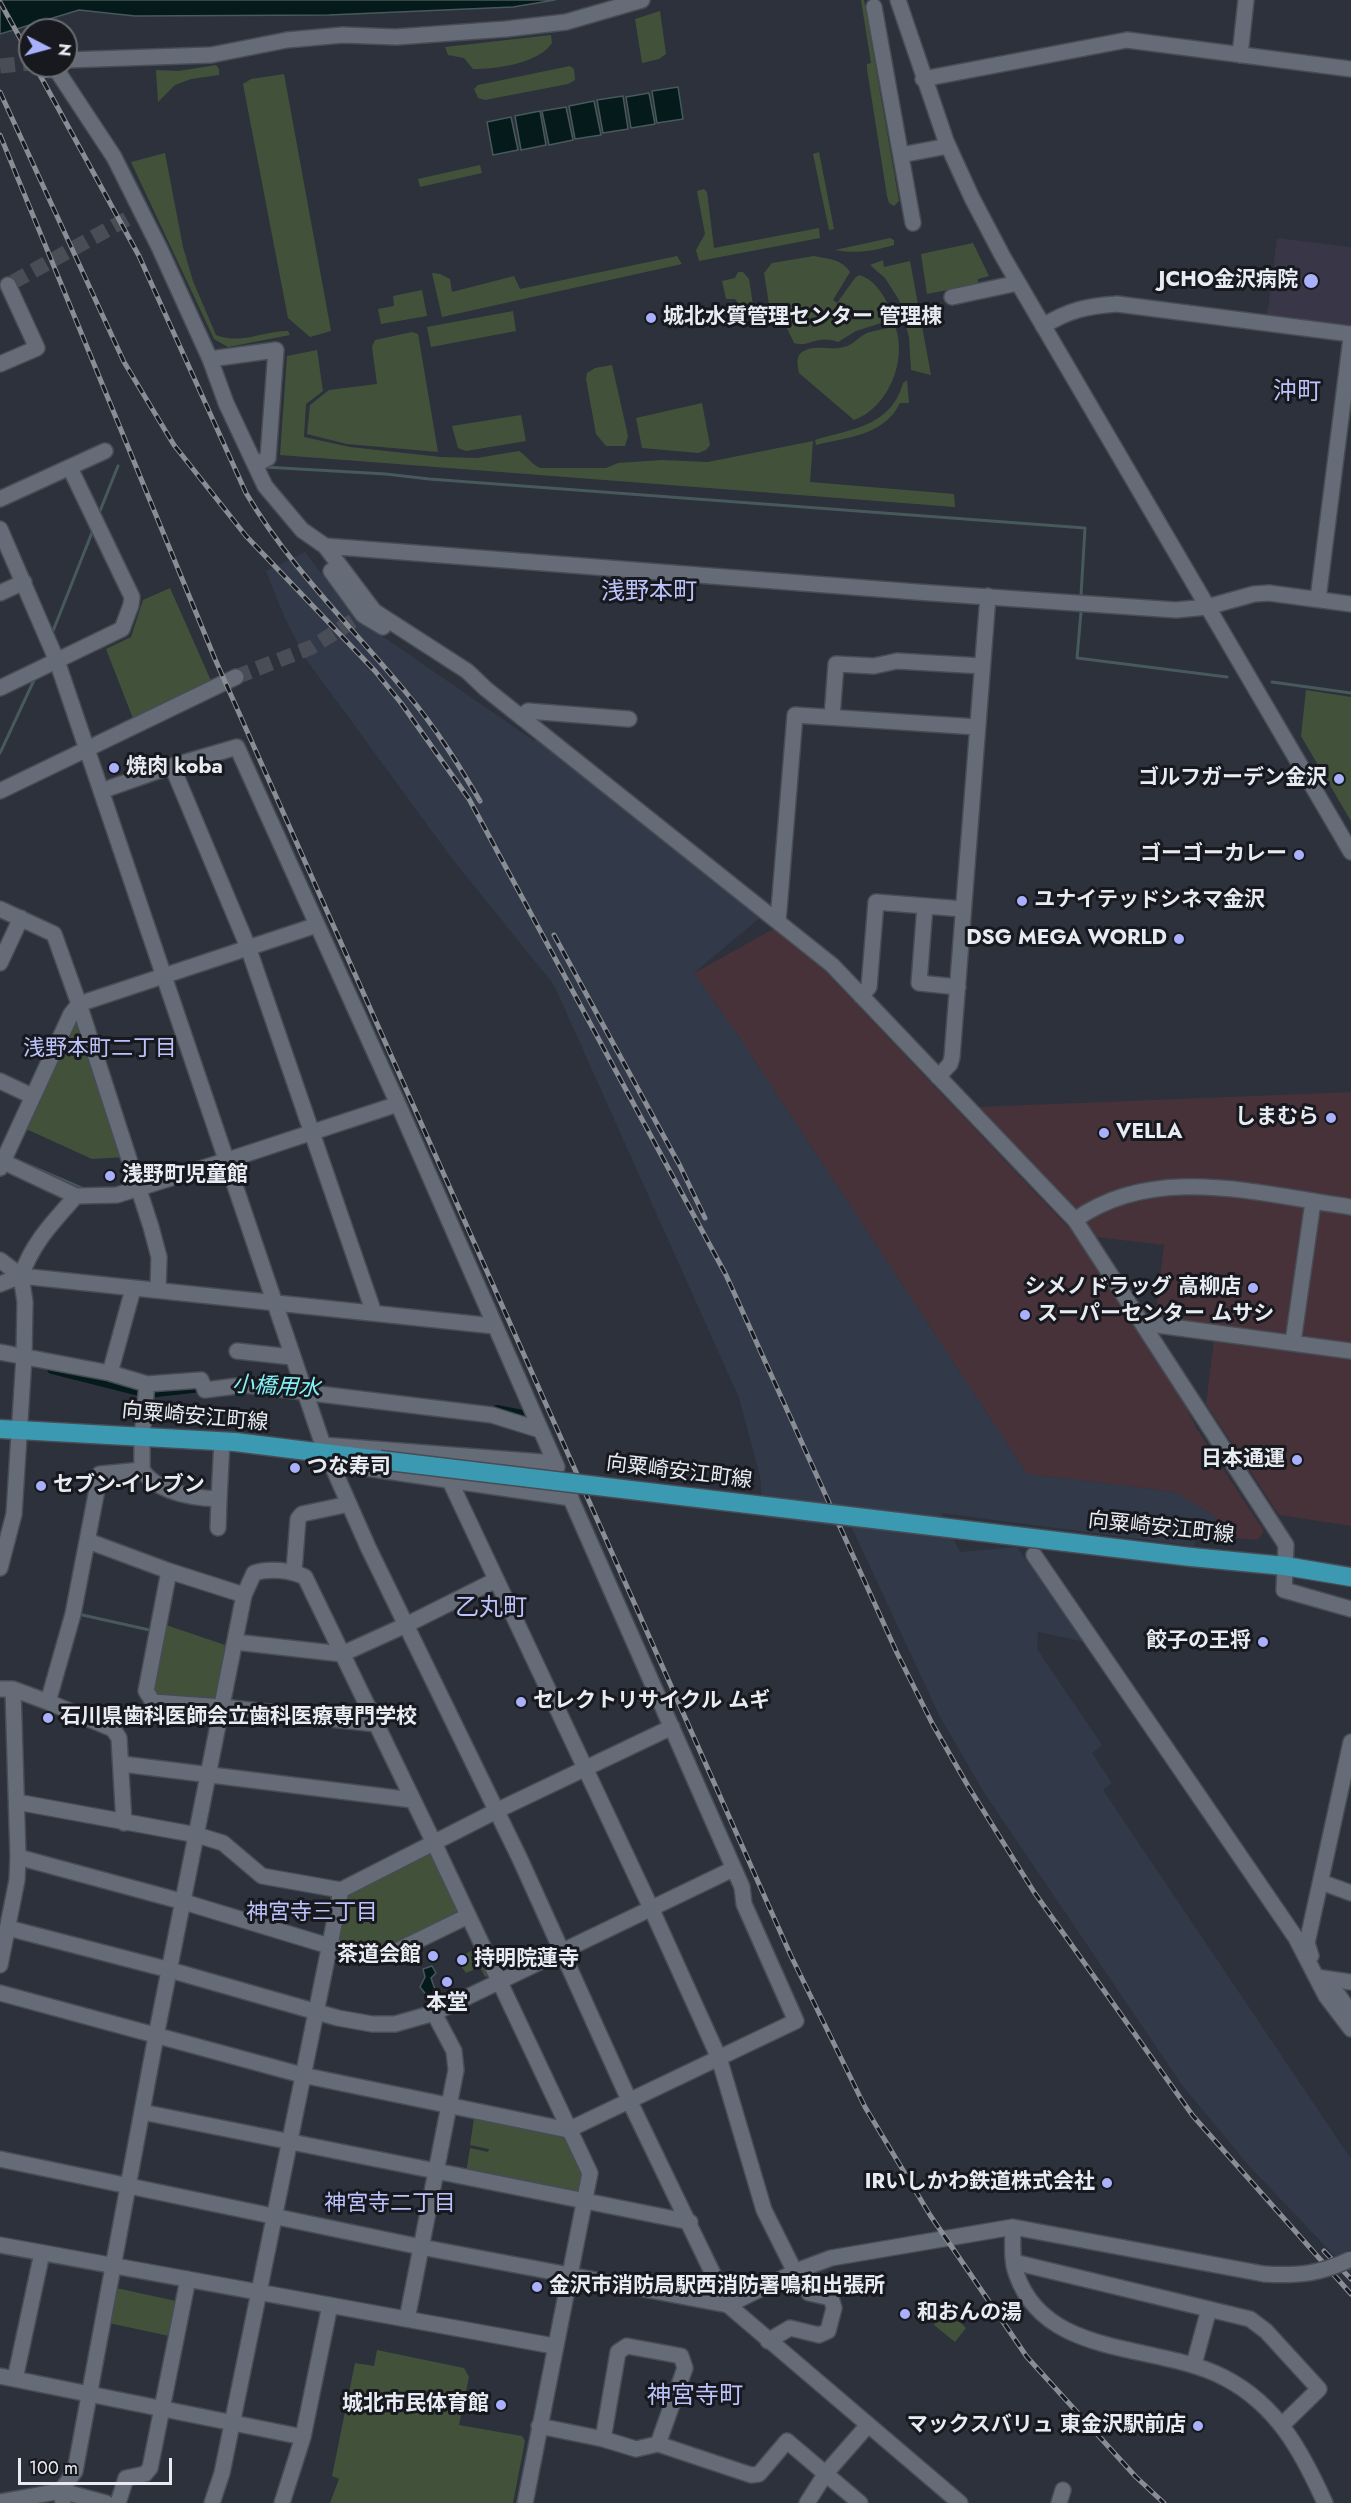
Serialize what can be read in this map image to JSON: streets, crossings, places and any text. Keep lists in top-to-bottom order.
{
  "streets": {
    "main road": ["向粟崎安江町線"]
  },
  "districts": [
    "沖町",
    "浅野本町",
    "浅野本町二丁目",
    "乙丸町",
    "神宮寺三丁目",
    "神宮寺二丁目",
    "神宮寺町"
  ],
  "water": ["小橋用水"],
  "places": [
    "JCHO金沢病院",
    "城北水質管理センター 管理棟",
    "焼肉 koba",
    "ゴルフガーデン金沢",
    "ゴーゴーカレー",
    "ユナイテッドシネマ金沢",
    "DSG MEGA WORLD",
    "しまむら",
    "VELLA",
    "浅野町児童館",
    "シメノドラッグ 高柳店",
    "スーパーセンター ムサシ",
    "日本通運",
    "つな寿司",
    "セブン-イレブン",
    "餃子の王将",
    "セレクトリサイクル ムギ",
    "石川県歯科医師会立歯科医療専門学校",
    "茶道会館",
    "持明院蓮寺",
    "本堂",
    "IRいしかわ鉄道株式会社",
    "金沢市消防局駅西消防署鳴和出張所",
    "和おんの湯",
    "城北市民体育館",
    "マックスバリュ 東金沢駅前店"
  ],
  "scale_bar": "100 m",
  "north": "right"
}
